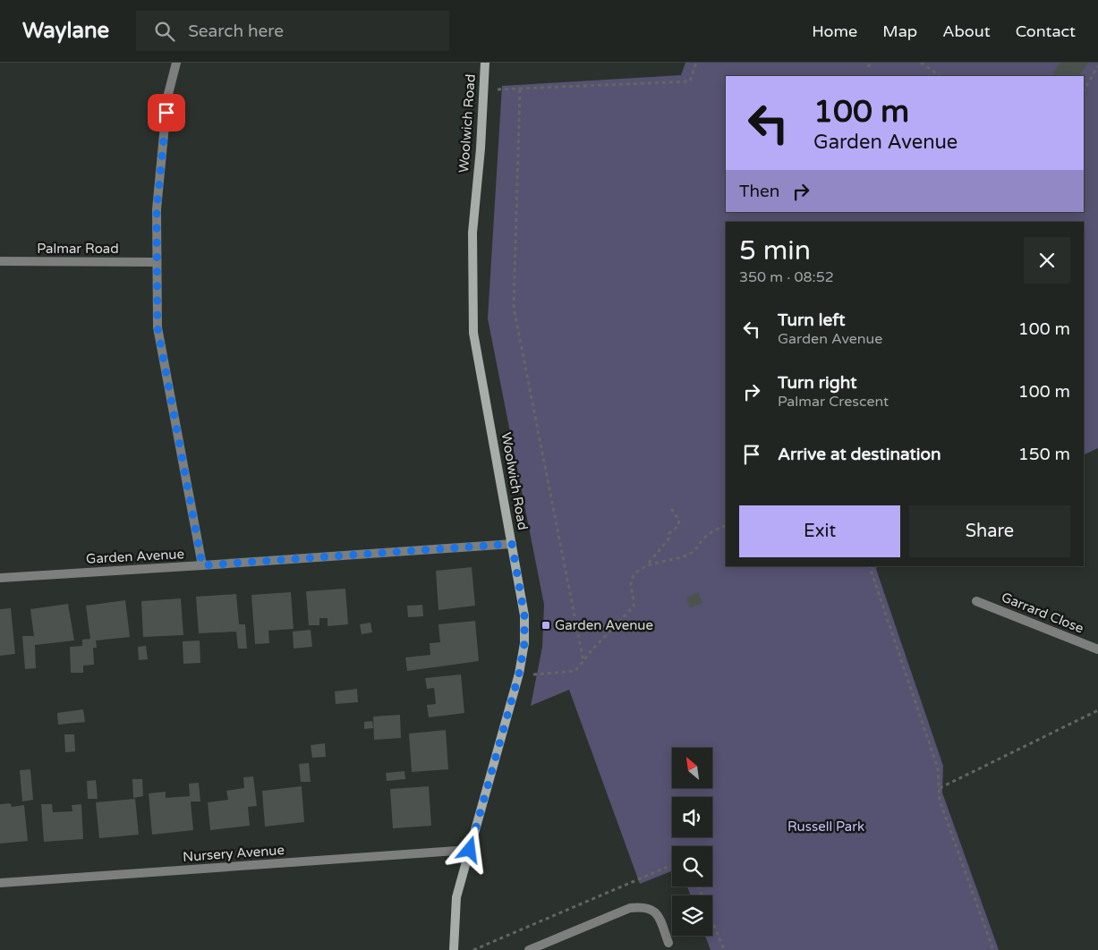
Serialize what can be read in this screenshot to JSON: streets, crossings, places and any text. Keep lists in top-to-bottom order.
{
  "streets": {
    "street": [
      "Woolwich Road",
      "Palmar Road",
      "Garden Avenue",
      "Garrard Close",
      "Nursery Avenue"
    ]
  },
  "crossings": [
    ["Woolwich Road", "Garden Avenue"],
    ["Woolwich Road", "Nursery Avenue"]
  ],
  "parks": ["Russell Park"],
  "places": {
    "transit": ["Garden Avenue"]
  },
  "north": "top left",
  "page": {
    "header": "Waylane",
    "search": "Search here",
    "nav": [
      "Home",
      "Map",
      "About",
      "Contact"
    ],
    "turn": ["100 m", "Garden Avenue"],
    "then": "Then",
    "heading": ["5 min", "350 m · 08:52"],
    "list": [
      {
        "name": "Turn left",
        "note": "Garden Avenue",
        "value": "100 m"
      },
      {
        "name": "Turn right",
        "note": "Palmar Crescent",
        "value": "100 m"
      },
      {
        "name": "Arrive at destination",
        "value": "150 m"
      }
    ],
    "buttons": ["Exit", "Share"]
  }
}
